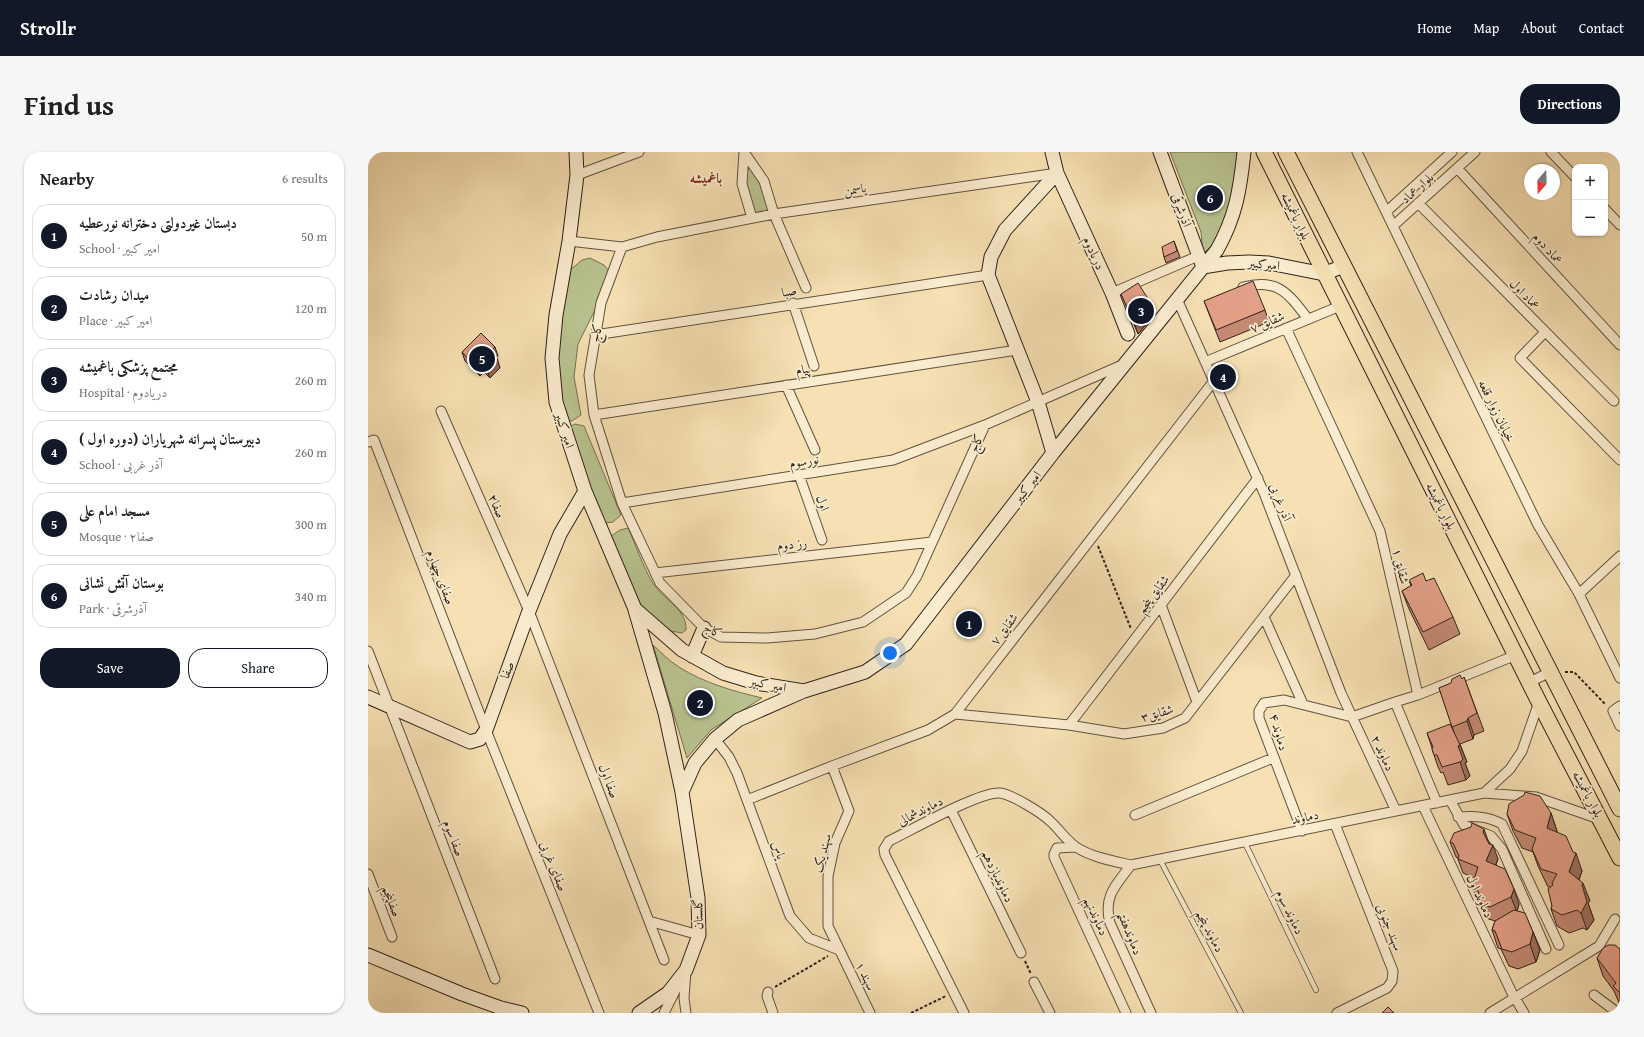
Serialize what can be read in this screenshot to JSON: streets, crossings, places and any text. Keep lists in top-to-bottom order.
{
  "streets": {
    "main road": [
      "آذرشرقی",
      "بلوار باغمیشه",
      "دریادوم",
      "امیرکبیر",
      "امیر کبیر",
      "صفا",
      "گلستان"
    ],
    "street": [
      "بلوار عماد",
      "یاسمن",
      "عماد دوم",
      "صبا",
      "عماد اول",
      "شقایق ۷",
      "کاج",
      "پیام",
      "خیابان زوار قلعه",
      "نورسوم",
      "آذر غربی",
      "اول",
      "صفا۲",
      "رز دوم",
      "شقایق ۱",
      "صفای چهارم",
      "شقایق پنجم",
      "شقایق۳",
      "دماوند ۴",
      "دماوند ۲",
      "صفا اول",
      "دماوندشمالی",
      "دماوند",
      "صفا سوم",
      "یاس",
      "سهند یک",
      "صفای غربی",
      "دماوندیازدهم",
      "دماوند اول",
      "صفاپنجم",
      "دماوندنهم",
      "سهند جنوبی",
      "دماوندهفتم",
      "سهند ۱"
    ],
    "lane": ["دماوند سوم", "دماوند پنجم"]
  },
  "crossings": [
    ["بلوار عماد", "عماد دوم"],
    ["بلوار عماد", "عماد اول"],
    ["بلوار عماد", "خیابان زوار قلعه"],
    ["یاسمن", "دریادوم"],
    ["یاسمن", "کاج"],
    ["آذرشرقی", "امیرکبیر"],
    ["آذرشرقی", "امیر کبیر"],
    ["بلوار باغمیشه", "امیرکبیر"],
    ["بلوار باغمیشه", "شقایق ۷"],
    ["بلوار باغمیشه", "دماوند"],
    ["امیرکبیر", "امیر کبیر"],
    ["صبا", "کاج"],
    ["شقایق ۷", "آذر غربی"],
    ["شقایق ۷", "شقایق ۱"],
    ["شقایق ۷", "شقایق۳"],
    ["شقایق ۷", "یاس"],
    ["شقایق ۷", "سهند یک"],
    ["کاج", "پیام"],
    ["کاج", "امیر کبیر"],
    ["کاج", "نورسوم"],
    ["کاج", "رز دوم"],
    ["امیر کبیر", "آذر غربی"],
    ["امیر کبیر", "صفا"],
    ["امیر کبیر", "گلستان"],
    ["نورسوم", "اول"],
    ["آذر غربی", "شقایق پنجم"],
    ["آذر غربی", "شقایق۳"],
    ["آذر غربی", "دماوند ۴"],
    ["آذر غربی", "دماوند ۲"],
    ["صفا۲", "صفا"],
    ["صفا۲", "صفا اول"],
    ["صفای چهارم", "صفا"],
    ["صفای چهارم", "صفای غربی"],
    ["شقایق پنجم", "شقایق۳"],
    ["صفا", "صفا اول"],
    ["صفا", "صفای غربی"],
    ["دماوند ۴", "دماوند ۲"],
    ["دماوند ۴", "دماوند"],
    ["دماوند ۲", "دماوند"],
    ["دماوندشمالی", "دماوند"],
    ["دماوندشمالی", "دماوندیازدهم"],
    ["دماوندشمالی", "دماوندنهم"],
    ["دماوندشمالی", "دماوندهفتم"],
    ["دماوند", "دماوند اول"],
    ["دماوند", "دماوند سوم"],
    ["دماوند", "سهند جنوبی"],
    ["دماوند", "دماوند پنجم"],
    ["دماوند", "دماوندهفتم"],
    ["یاس", "سهند یک"],
    ["یاس", "سهند ۱"],
    ["سهند یک", "سهند ۱"]
  ],
  "districts": ["باغمیشه"],
  "north": "bottom",
  "page": {
    "header": "Strollr",
    "nav": [
      "Home",
      "Map",
      "About",
      "Contact"
    ],
    "title": "Find us",
    "buttons": [
      "Directions",
      ["Save", "Share"]
    ],
    "heading": ["Nearby", "6 results"],
    "map_buttons": ["+", "−"],
    "pins": [
      "6",
      "3",
      "5",
      "4",
      "1",
      "2"
    ],
    "list": [
      {
        "mark": "1",
        "name": "دبستان غیردولتی دخترانه نورعطیه",
        "note": "School · امیر کبیر",
        "value": "50 m"
      },
      {
        "mark": "2",
        "name": "میدان رشادت",
        "note": "Place · امیر کبیر",
        "value": "120 m"
      },
      {
        "mark": "3",
        "name": "مجتمع پزشکی باغمیشه",
        "note": "Hospital · دریادوم",
        "value": "260 m"
      },
      {
        "mark": "4",
        "name": "دبیرستان پسرانه شهریاران (دوره اول )",
        "note": "School · آذر غربی",
        "value": "260 m"
      },
      {
        "mark": "5",
        "name": "مسجد امام علی",
        "note": "Mosque · صفا۲",
        "value": "300 m"
      },
      {
        "mark": "6",
        "name": "بوستان آتش نشانی",
        "note": "Park · آذرشرقی",
        "value": "340 m"
      }
    ]
  }
}
